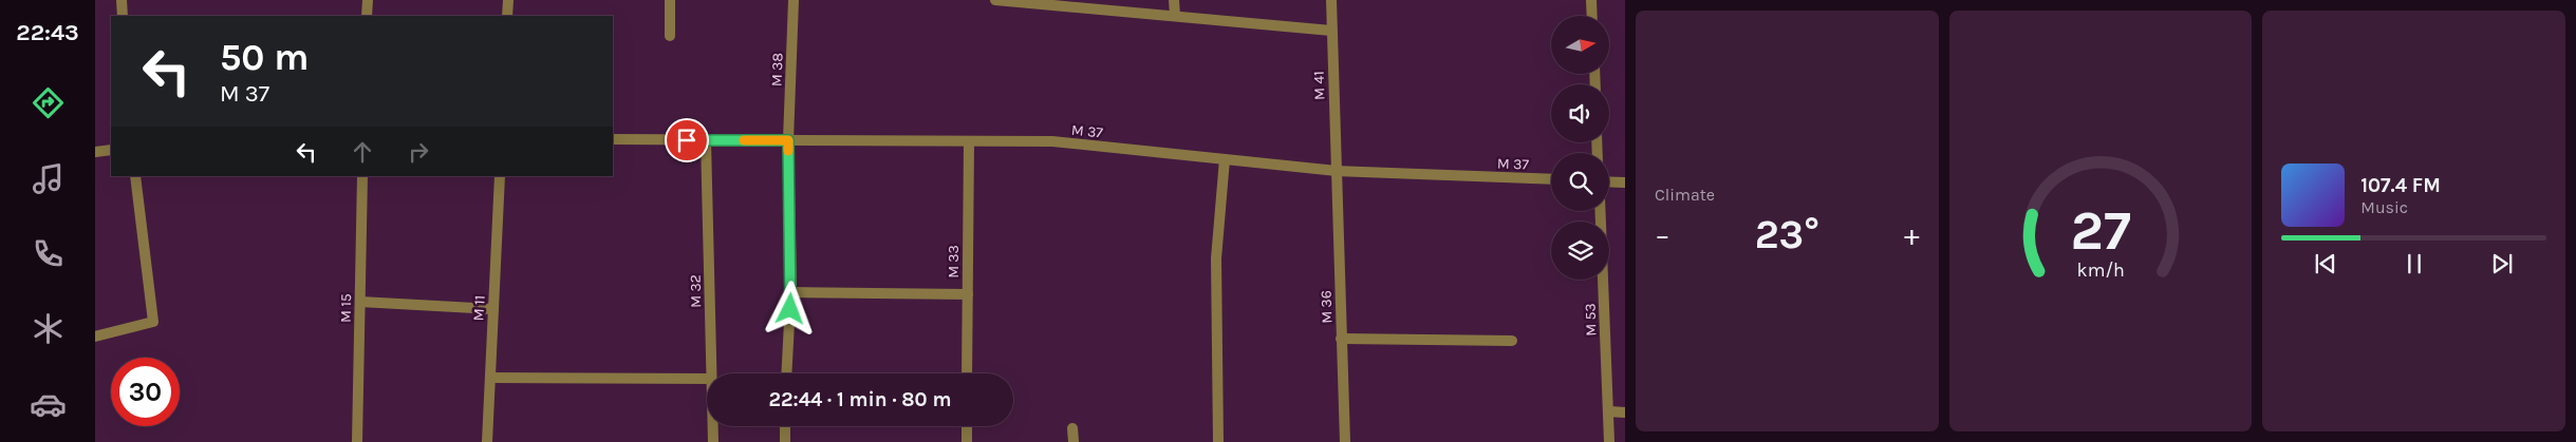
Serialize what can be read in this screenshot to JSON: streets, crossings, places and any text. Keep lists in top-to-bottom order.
{
  "streets": {
    "street": [
      "M 38",
      "M 41",
      "M 37",
      "M 33",
      "M 32",
      "M 36",
      "M 15",
      "M 11",
      "M 53"
    ]
  },
  "crossings": [
    ["M 38", "M 37"],
    ["M 41", "M 37"],
    ["M 41", "M 36"],
    ["M 37", "M 33"],
    ["M 37", "M 32"],
    ["M 37", "M 36"]
  ],
  "north": "right",
  "page": {
    "tabs": "22:43",
    "tile": "Climate",
    "turn": ["50 m", "M 37"],
    "song": ["107.4 FM", "Music"],
    "heat": ["−", "23°", "+"],
    "limit": "30",
    "trip": "22:44 · 1 min · 80 m",
    "gauge": ["27", "km/h"]
  }
}
